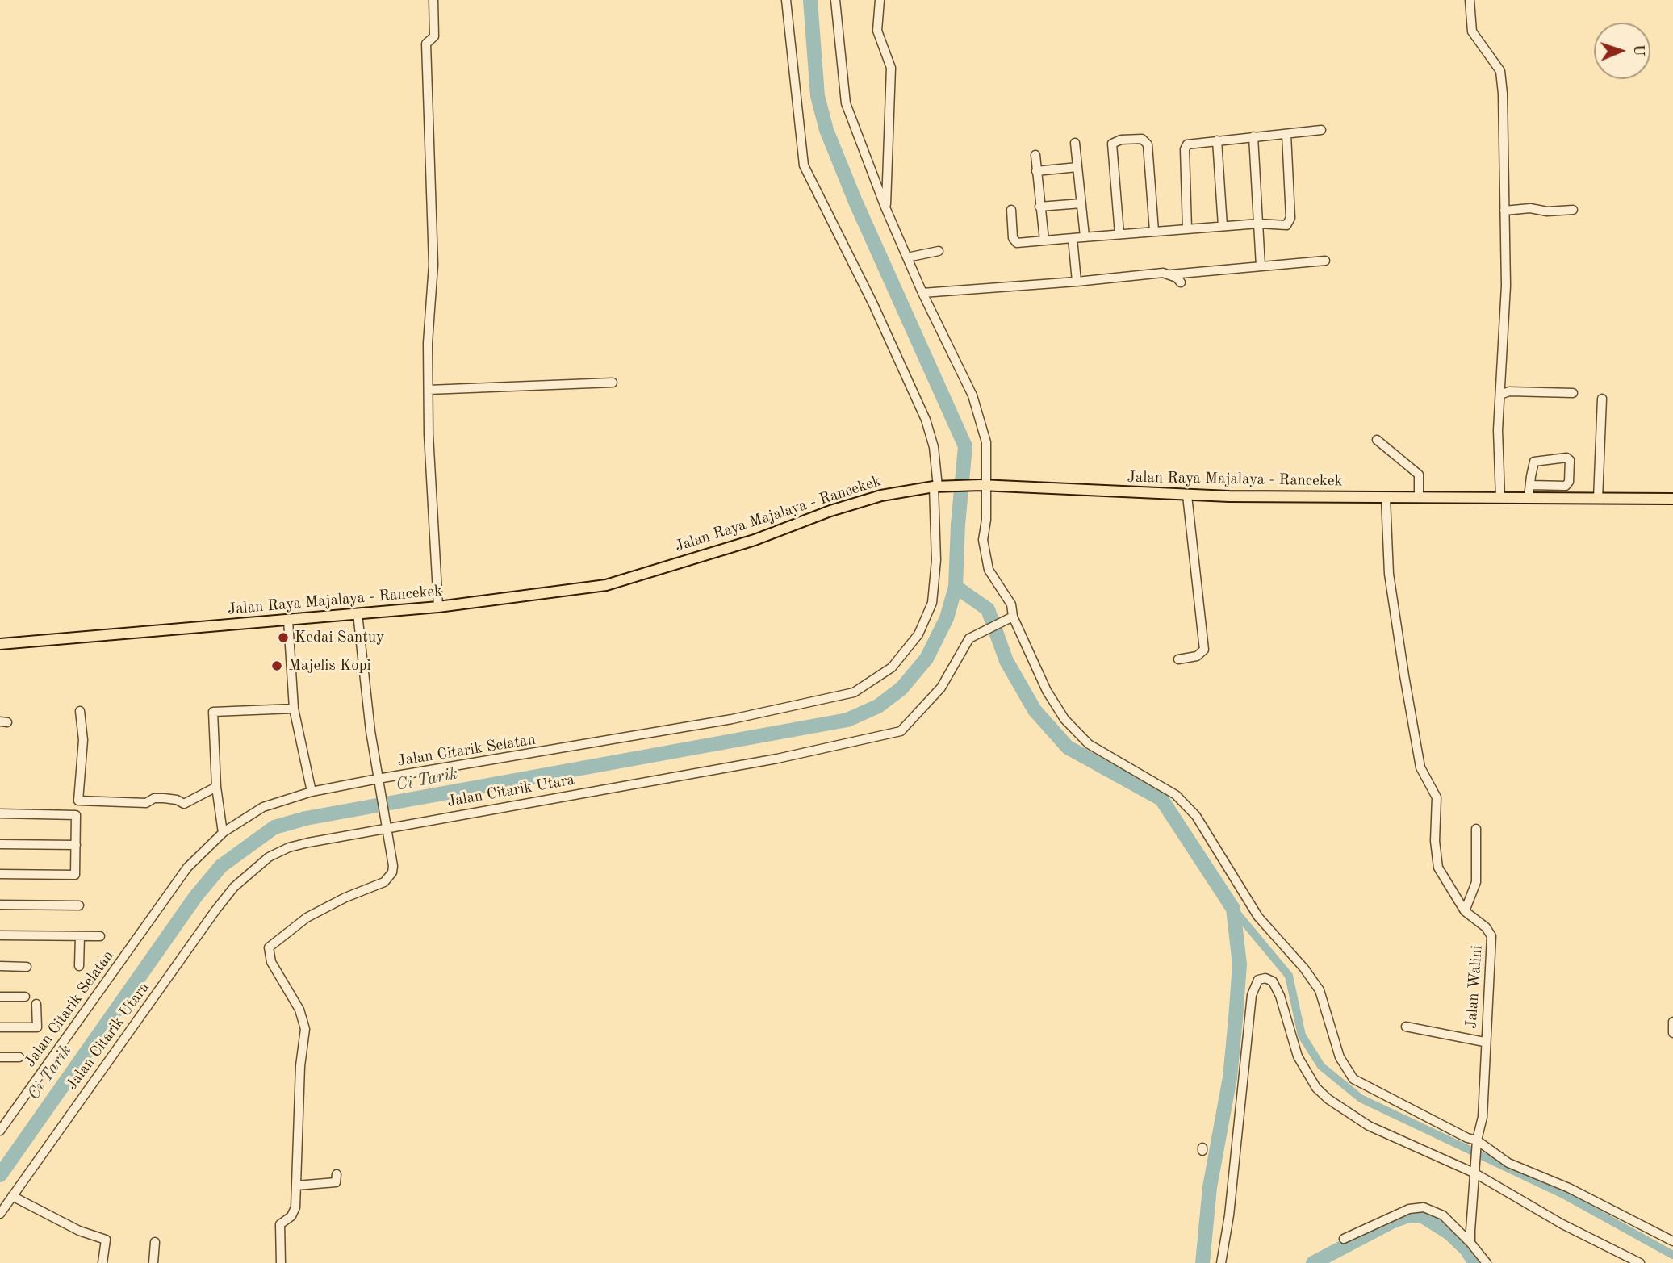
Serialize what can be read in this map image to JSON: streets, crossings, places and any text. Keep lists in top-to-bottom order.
{
  "streets": {
    "main road": ["Jalan Raya Majalaya - Rancekek"],
    "street": ["Jalan Citarik Selatan", "Jalan Citarik Utara", "Jalan Walini"]
  },
  "crossings": [
    ["Jalan Raya Majalaya - Rancekek", "Jalan Citarik Selatan"],
    ["Jalan Raya Majalaya - Rancekek", "Jalan Walini"]
  ],
  "water": ["Ci Tarik"],
  "places": ["Kedai Santuy", "Majelis Kopi"],
  "north": "right"
}
